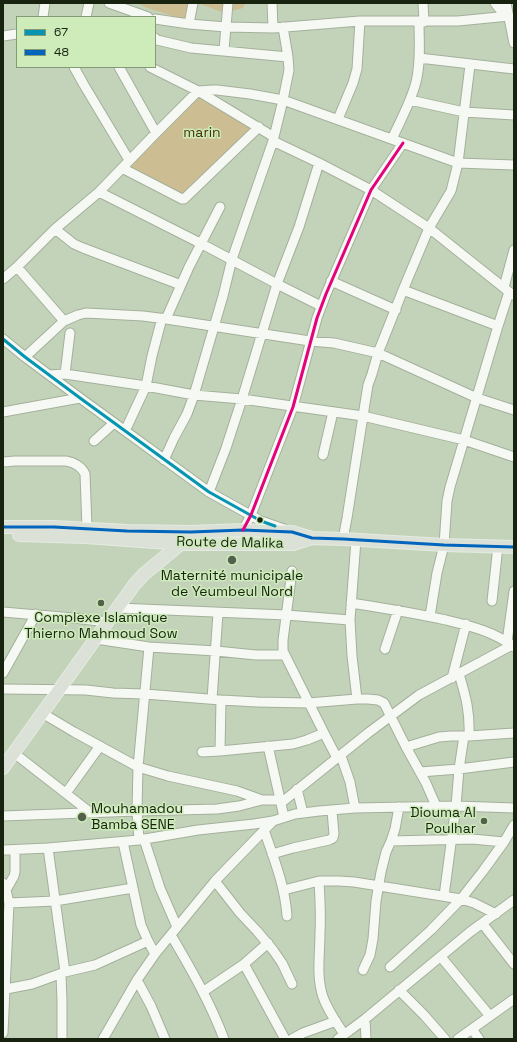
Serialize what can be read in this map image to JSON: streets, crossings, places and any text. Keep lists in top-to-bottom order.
{
  "streets": {
    "main road": ["Route de Malika"]
  },
  "parks": ["marin"],
  "places": [
    "Maternité municipale de Yeumbeul Nord",
    "Complexe Islamique Thierno Mahmoud Sow",
    "Mouhamadou Bamba SENE",
    "Diouma Al Poulhar"
  ],
  "lines": ["transit line 67", "transit line 48"],
  "legend": ["67", "48"]
}
